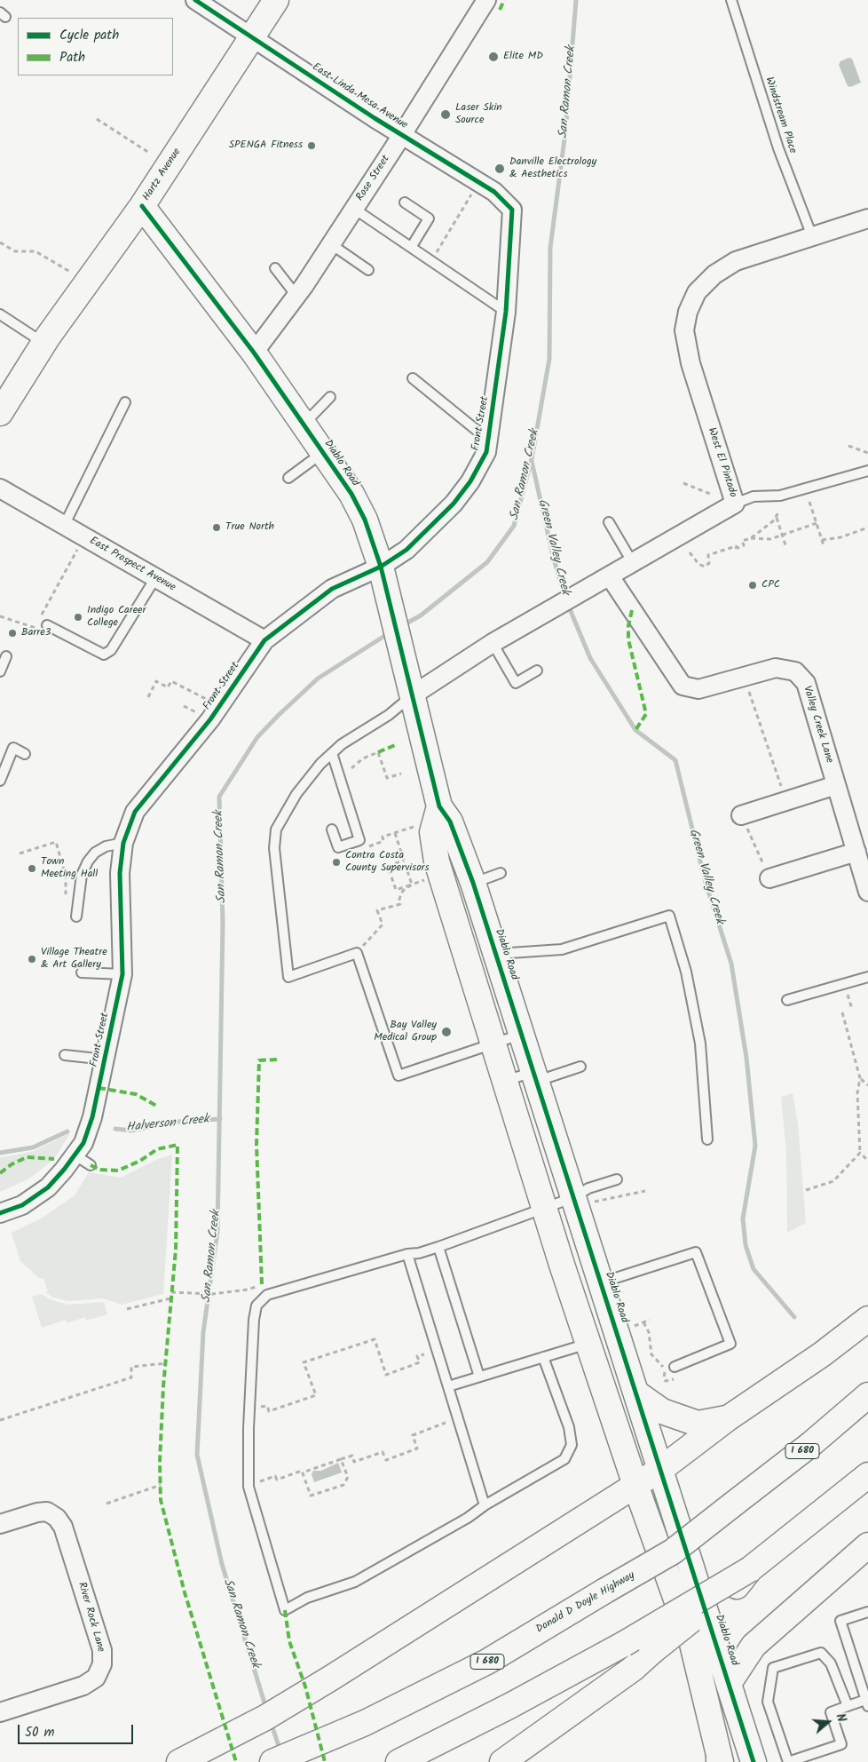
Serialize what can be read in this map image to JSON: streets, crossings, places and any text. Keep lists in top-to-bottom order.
{
  "streets": {
    "main road": [
      "Hartz Avenue",
      "Diablo Road",
      "I 680",
      "Donald D Doyle Highway"
    ],
    "street": [
      "East Linda Mesa Avenue",
      "Rose Street",
      "Front Street",
      "West El Pintado",
      "East Prospect Avenue",
      "Valley Creek Lane",
      "River Rock Lane"
    ],
    "lane": ["Windstream Place"]
  },
  "crossings": [
    ["East Linda Mesa Avenue", "Hartz Avenue"],
    ["East Linda Mesa Avenue", "Rose Street"],
    ["East Linda Mesa Avenue", "Front Street"],
    ["Windstream Place", "West El Pintado"],
    ["Hartz Avenue", "Diablo Road"],
    ["Rose Street", "Diablo Road"],
    ["Front Street", "Diablo Road"],
    ["Front Street", "East Prospect Avenue"],
    ["West El Pintado", "Diablo Road"],
    ["West El Pintado", "Valley Creek Lane"]
  ],
  "water": ["San Ramon Creek", "Green Valley Creek", "Halverson Creek"],
  "places": [
    "Elite MD",
    "Laser Skin Source",
    "SPENGA Fitness",
    "Danville Electrology & Aesthetics",
    "True North",
    "CPC",
    "Indigo Career College",
    "Barre3",
    "Contra Costa County Supervisors",
    "Town Meeting Hall",
    "Village Theatre & Art Gallery",
    "Bay Valley Medical Group"
  ],
  "legend": ["Cycle path", "Path"],
  "scale_bar": "50 m",
  "north": "right"
}
